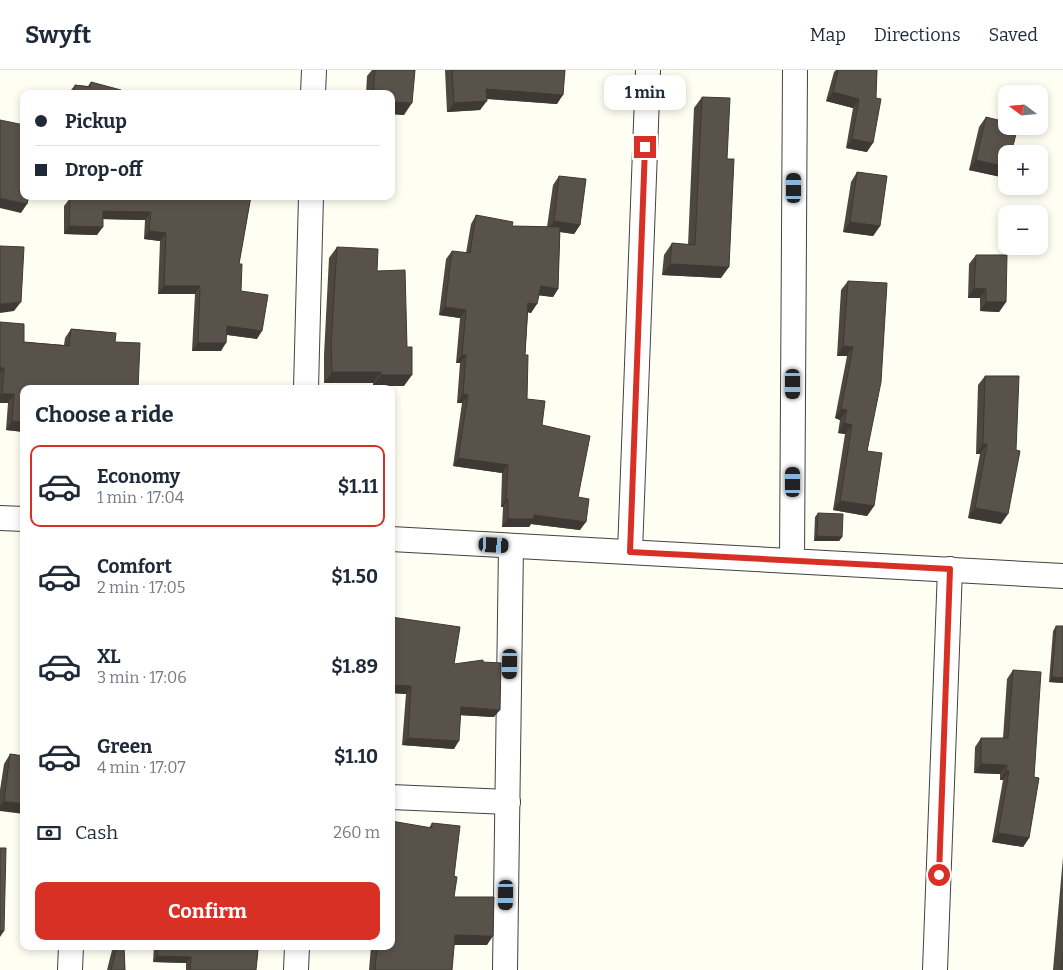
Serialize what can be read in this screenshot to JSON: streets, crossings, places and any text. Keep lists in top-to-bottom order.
{
  "north": "left",
  "page": {
    "header": "Swyft",
    "nav": ["Map", "Directions", "Saved"],
    "bubble": "1 min",
    "map_buttons": ["+", "−"],
    "banner": ["Pickup", "Drop-off"],
    "heading": "Choose a ride",
    "list": [
      {
        "name": "Economy",
        "note": "1 min · 17:04",
        "value": "$1.11"
      },
      {
        "name": "Comfort",
        "note": "2 min · 17:05",
        "value": "$1.50"
      },
      {
        "name": "XL",
        "note": "3 min · 17:06",
        "value": "$1.89"
      },
      {
        "name": "Green",
        "note": "4 min · 17:07",
        "value": "$1.10"
      }
    ],
    "pay": ["Cash", "260 m"],
    "buttons": "Confirm"
  }
}
